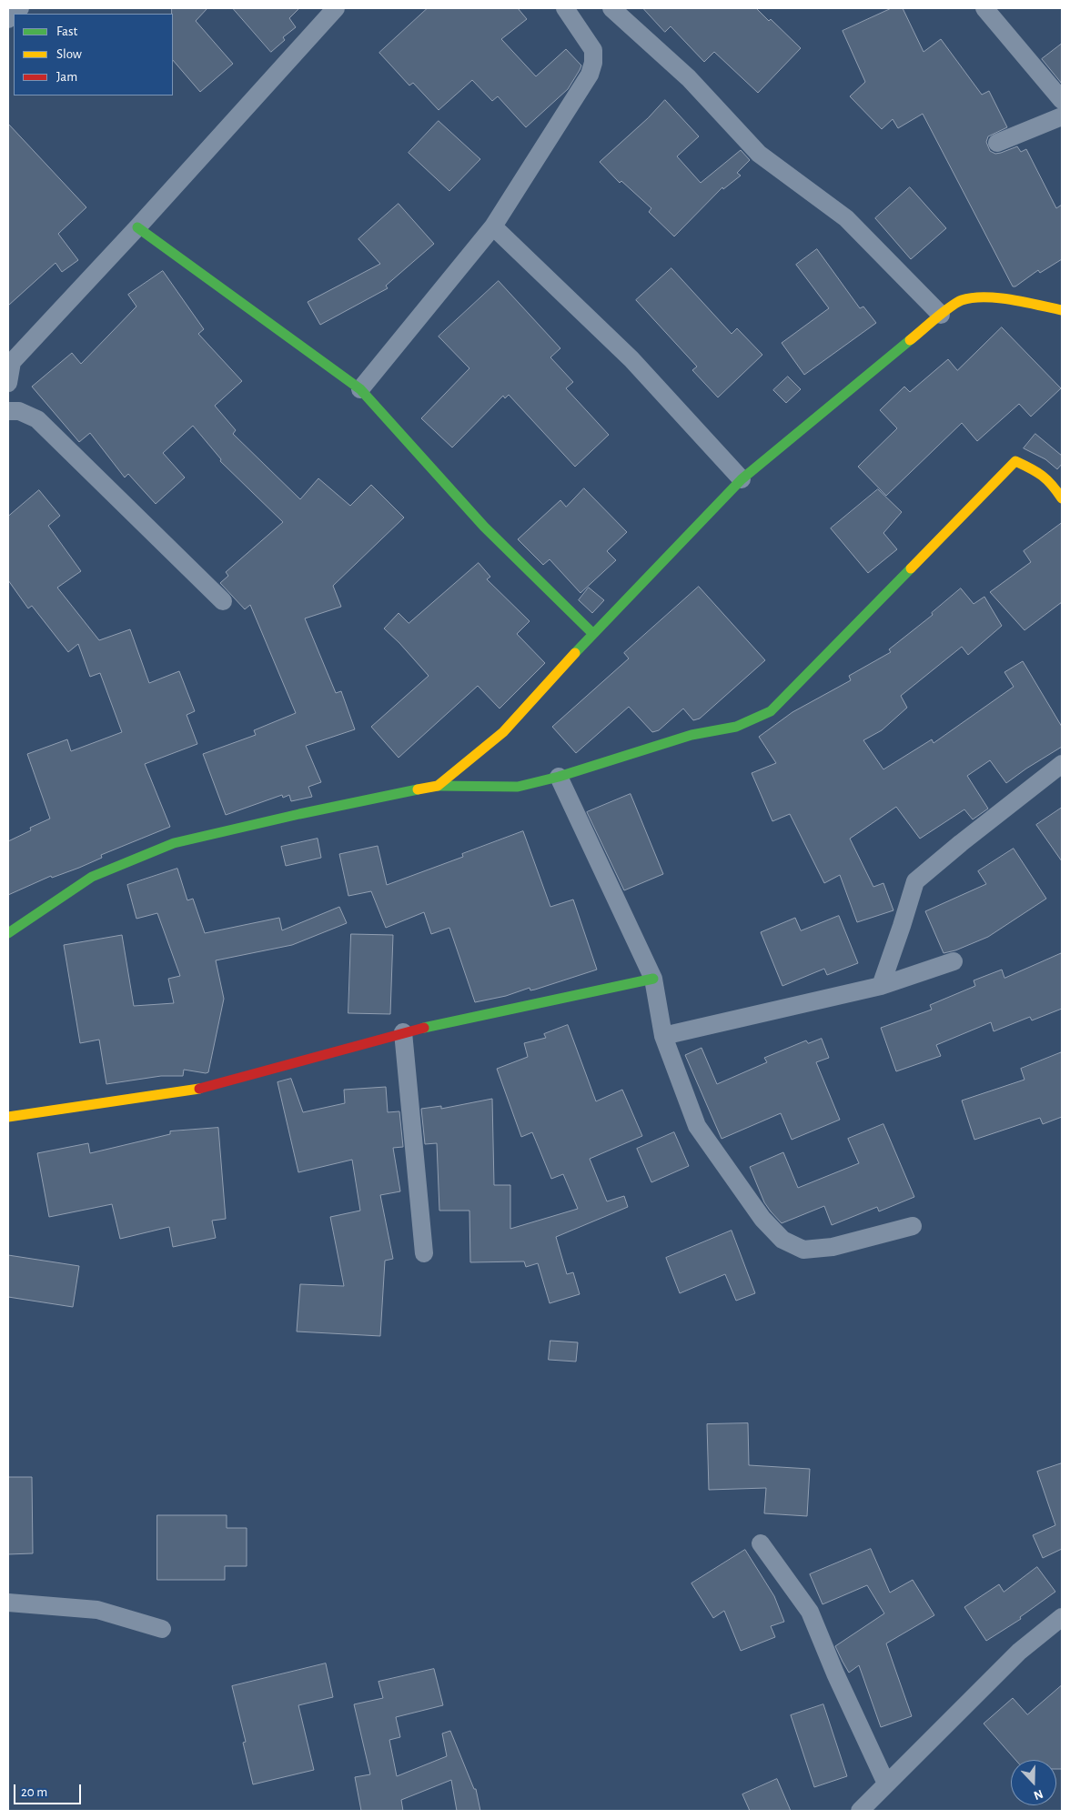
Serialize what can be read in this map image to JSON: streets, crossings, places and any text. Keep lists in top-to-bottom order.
{
  "legend": ["Fast", "Slow", "Jam"],
  "scale_bar": "20 m",
  "north": "bottom"
}
